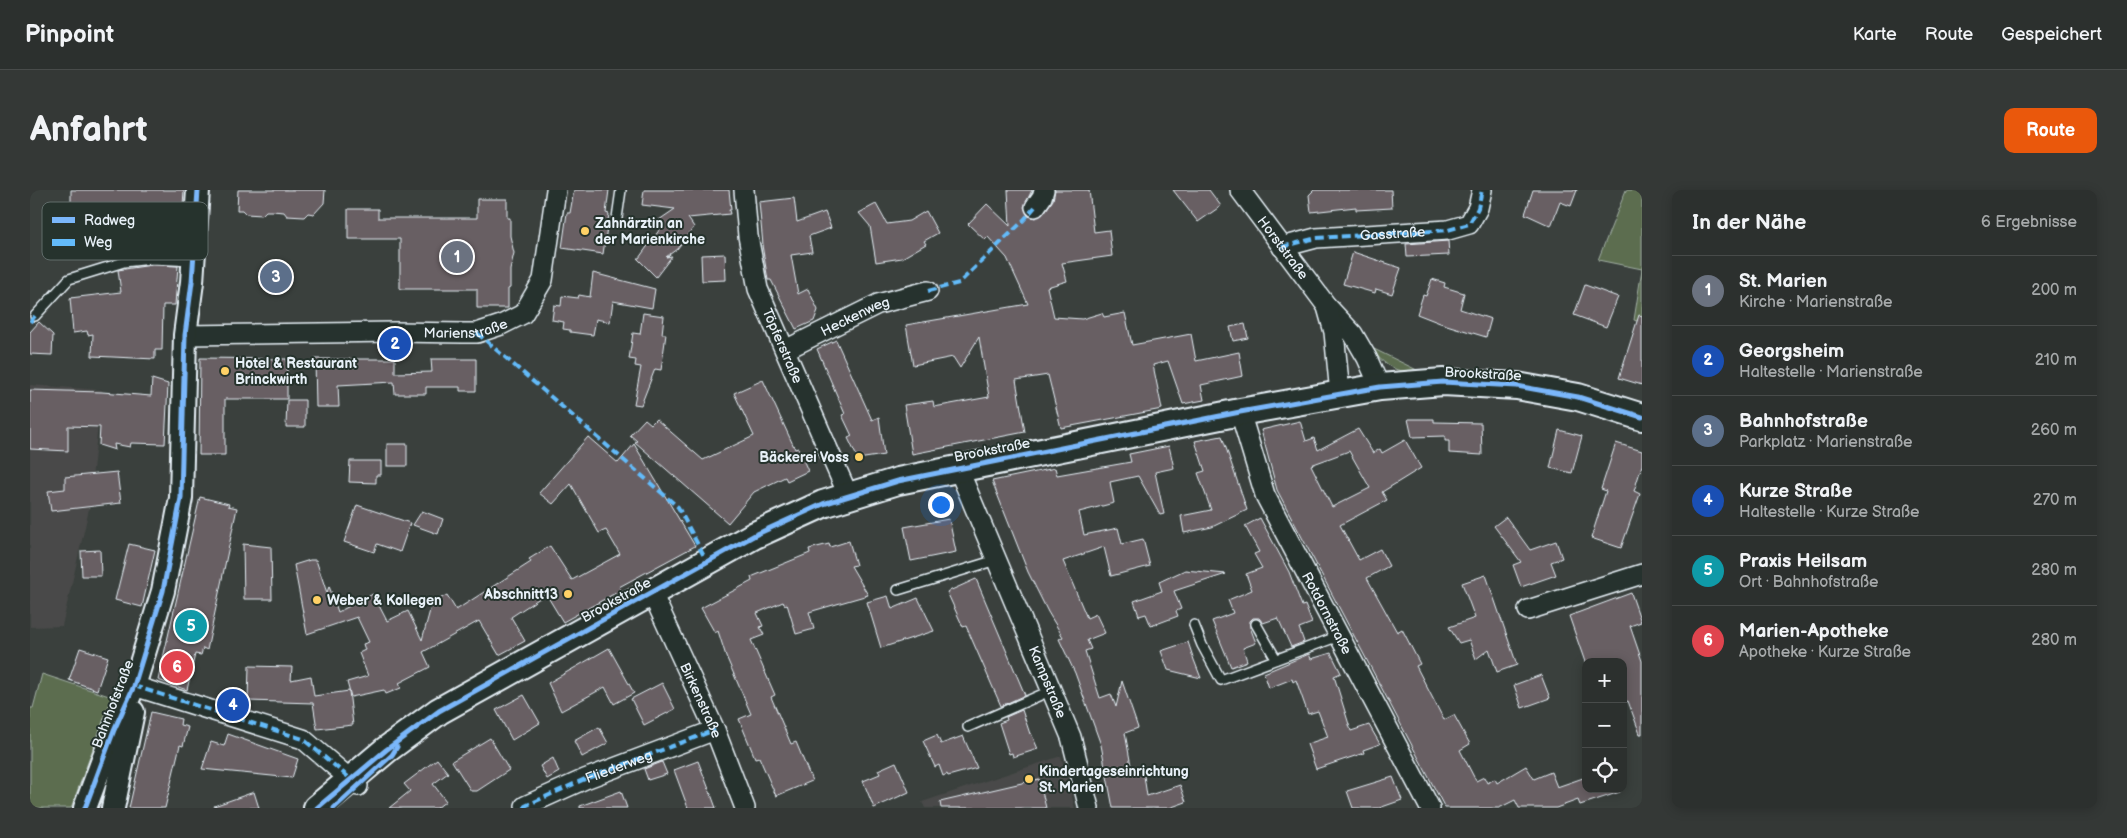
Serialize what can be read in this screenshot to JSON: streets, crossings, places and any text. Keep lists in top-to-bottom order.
{
  "streets": {
    "main road": ["Brookstraße"],
    "street": [
      "Gasstraße",
      "Horststraße",
      "Heckenweg",
      "Marienstraße",
      "Töpferstraße",
      "Rotdornstraße",
      "Kampstraße",
      "Birkenstraße",
      "Bahnhofstraße",
      "Fliederweg"
    ]
  },
  "crossings": [
    ["Gasstraße", "Horststraße"],
    ["Horststraße", "Brookstraße"],
    ["Heckenweg", "Töpferstraße"],
    ["Marienstraße", "Bahnhofstraße"],
    ["Töpferstraße", "Brookstraße"],
    ["Brookstraße", "Rotdornstraße"],
    ["Brookstraße", "Kampstraße"],
    ["Brookstraße", "Birkenstraße"],
    ["Birkenstraße", "Fliederweg"]
  ],
  "places": [
    "Zahnärztin an der Marienkirche",
    "Hotel & Restaurant Brinckwirth",
    "Bäckerei Voss",
    "Abschnitt13",
    "Weber & Kollegen",
    "Kindertageseinrichtung St. Marien"
  ],
  "legend": ["Radweg", "Weg"],
  "page": {
    "header": "Pinpoint",
    "nav": ["Karte", "Route", "Gespeichert"],
    "buttons": "Route",
    "title": "Anfahrt",
    "heading": ["In der Nähe", "6 Ergebnisse"],
    "pins": [
      "1",
      "3",
      "2",
      "5",
      "6",
      "4"
    ],
    "list": [
      {
        "mark": "1",
        "name": "St. Marien",
        "note": "Kirche · Marienstraße",
        "value": "200 m"
      },
      {
        "mark": "2",
        "name": "Georgsheim",
        "note": "Haltestelle · Marienstraße",
        "value": "210 m"
      },
      {
        "mark": "3",
        "name": "Bahnhofstraße",
        "note": "Parkplatz · Marienstraße",
        "value": "260 m"
      },
      {
        "mark": "4",
        "name": "Kurze Straße",
        "note": "Haltestelle · Kurze Straße",
        "value": "270 m"
      },
      {
        "mark": "5",
        "name": "Praxis Heilsam",
        "note": "Ort · Bahnhofstraße",
        "value": "280 m"
      },
      {
        "mark": "6",
        "name": "Marien-Apotheke",
        "note": "Apotheke · Kurze Straße",
        "value": "280 m"
      }
    ],
    "map_buttons": ["+", "−"]
  }
}
